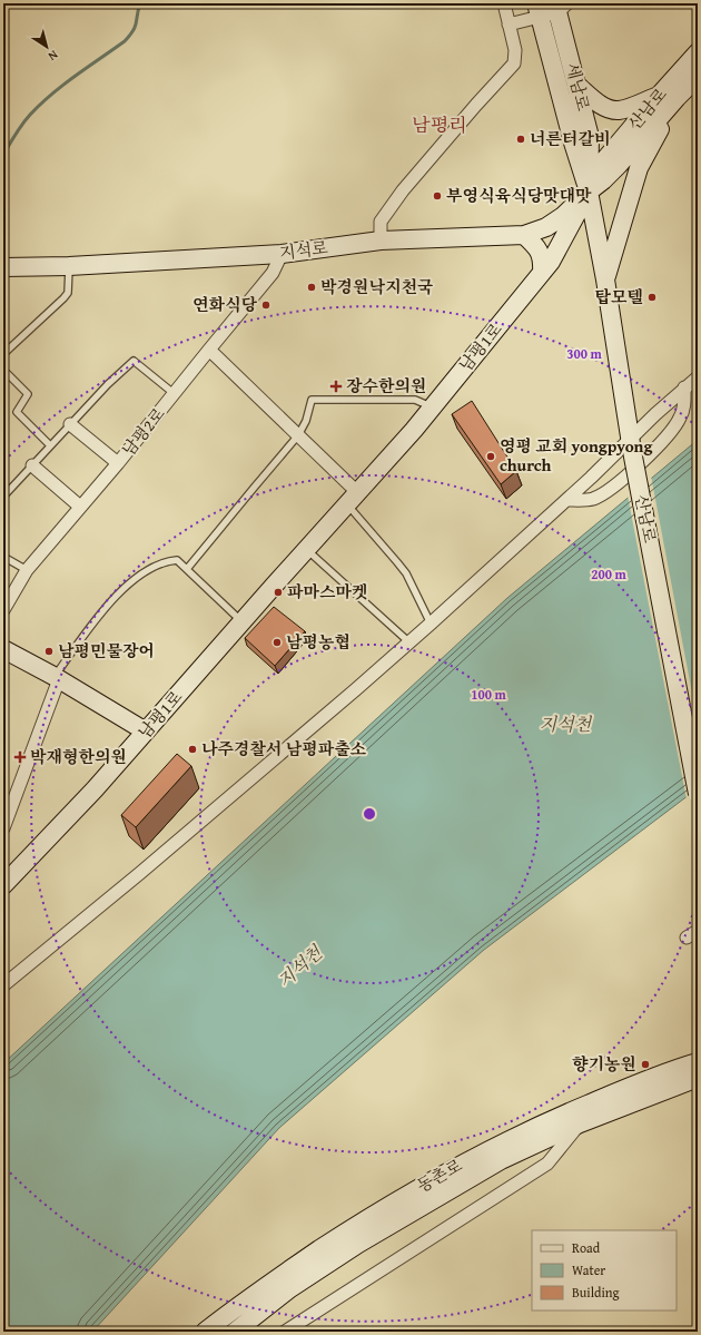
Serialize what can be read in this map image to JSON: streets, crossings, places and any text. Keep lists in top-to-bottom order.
{
  "streets": {
    "main road": [
      "세남로",
      "산남로",
      "지석로",
      "남평1로",
      "동촌로"
    ],
    "street": ["남평2로"]
  },
  "crossings": [
    ["세남로", "산남로"],
    ["세남로", "지석로"],
    ["세남로", "남평1로"],
    ["산남로", "지석로"],
    ["산남로", "남평1로"],
    ["지석로", "남평1로"],
    ["지석로", "남평2로"]
  ],
  "districts": ["남평리"],
  "water": ["지석천"],
  "places": {
    "other": [
      "너른터갈비",
      "부영식육식당맛대맛",
      "박경원낙지천국",
      "탑모텔",
      "연화식당",
      "영평 교회 yongpyong church",
      "파마스마켓",
      "남평농협",
      "남평민물장어",
      "나주경찰서 남평파출소",
      "향기농원"
    ],
    "health": ["장수한의원", "박재형한의원"]
  },
  "legend": ["Road", "Water", "Building"],
  "north": "bottom right",
  "rings": ["300 m", "200 m", "100 m"]
}
